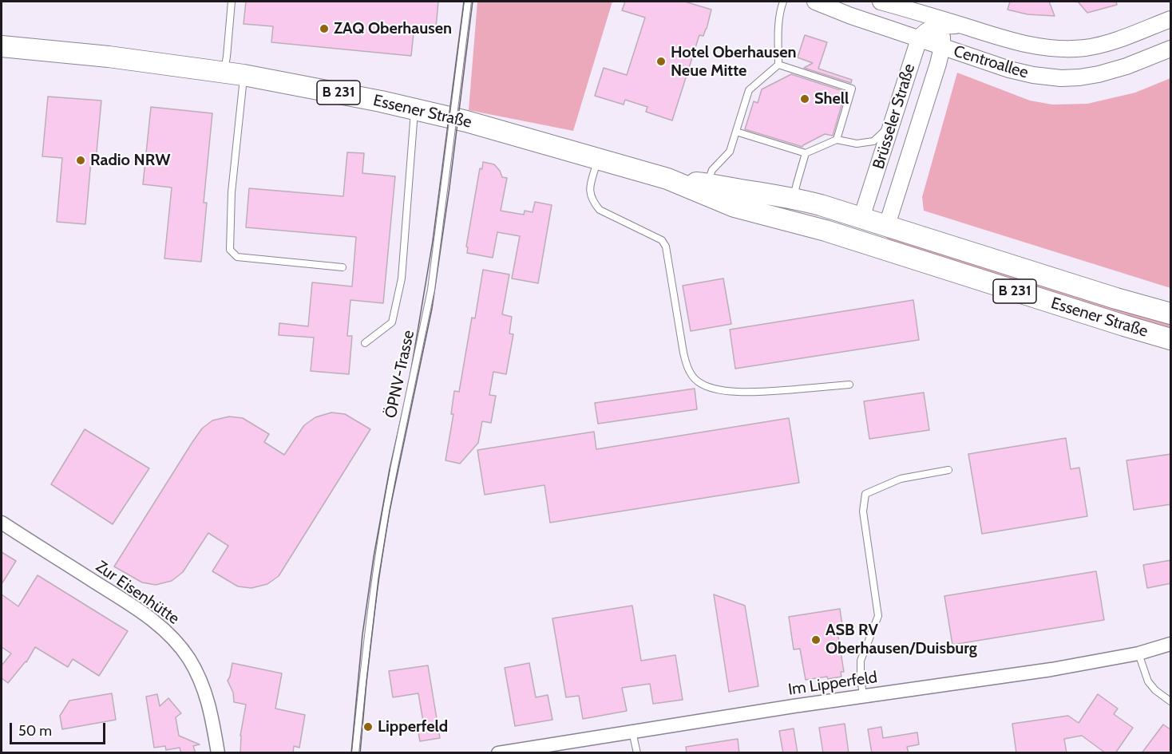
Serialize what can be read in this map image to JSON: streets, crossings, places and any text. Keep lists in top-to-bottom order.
{
  "streets": {
    "main road": ["B 231", "Essener Straße"],
    "street": [
      "Centroallee",
      "Brüsseler Straße",
      "Zur Eisenhütte",
      "Im Lipperfeld"
    ],
    "lane": ["ÖPNV-Trasse"]
  },
  "crossings": [
    ["Centroallee", "Brüsseler Straße"],
    ["Essener Straße", "Brüsseler Straße"]
  ],
  "places": [
    "ZAQ Oberhausen",
    "Hotel Oberhausen Neue Mitte",
    "Shell",
    "Radio NRW",
    "ASB RV Oberhausen/Duisburg",
    "Lipperfeld"
  ],
  "scale_bar": "50 m"
}
